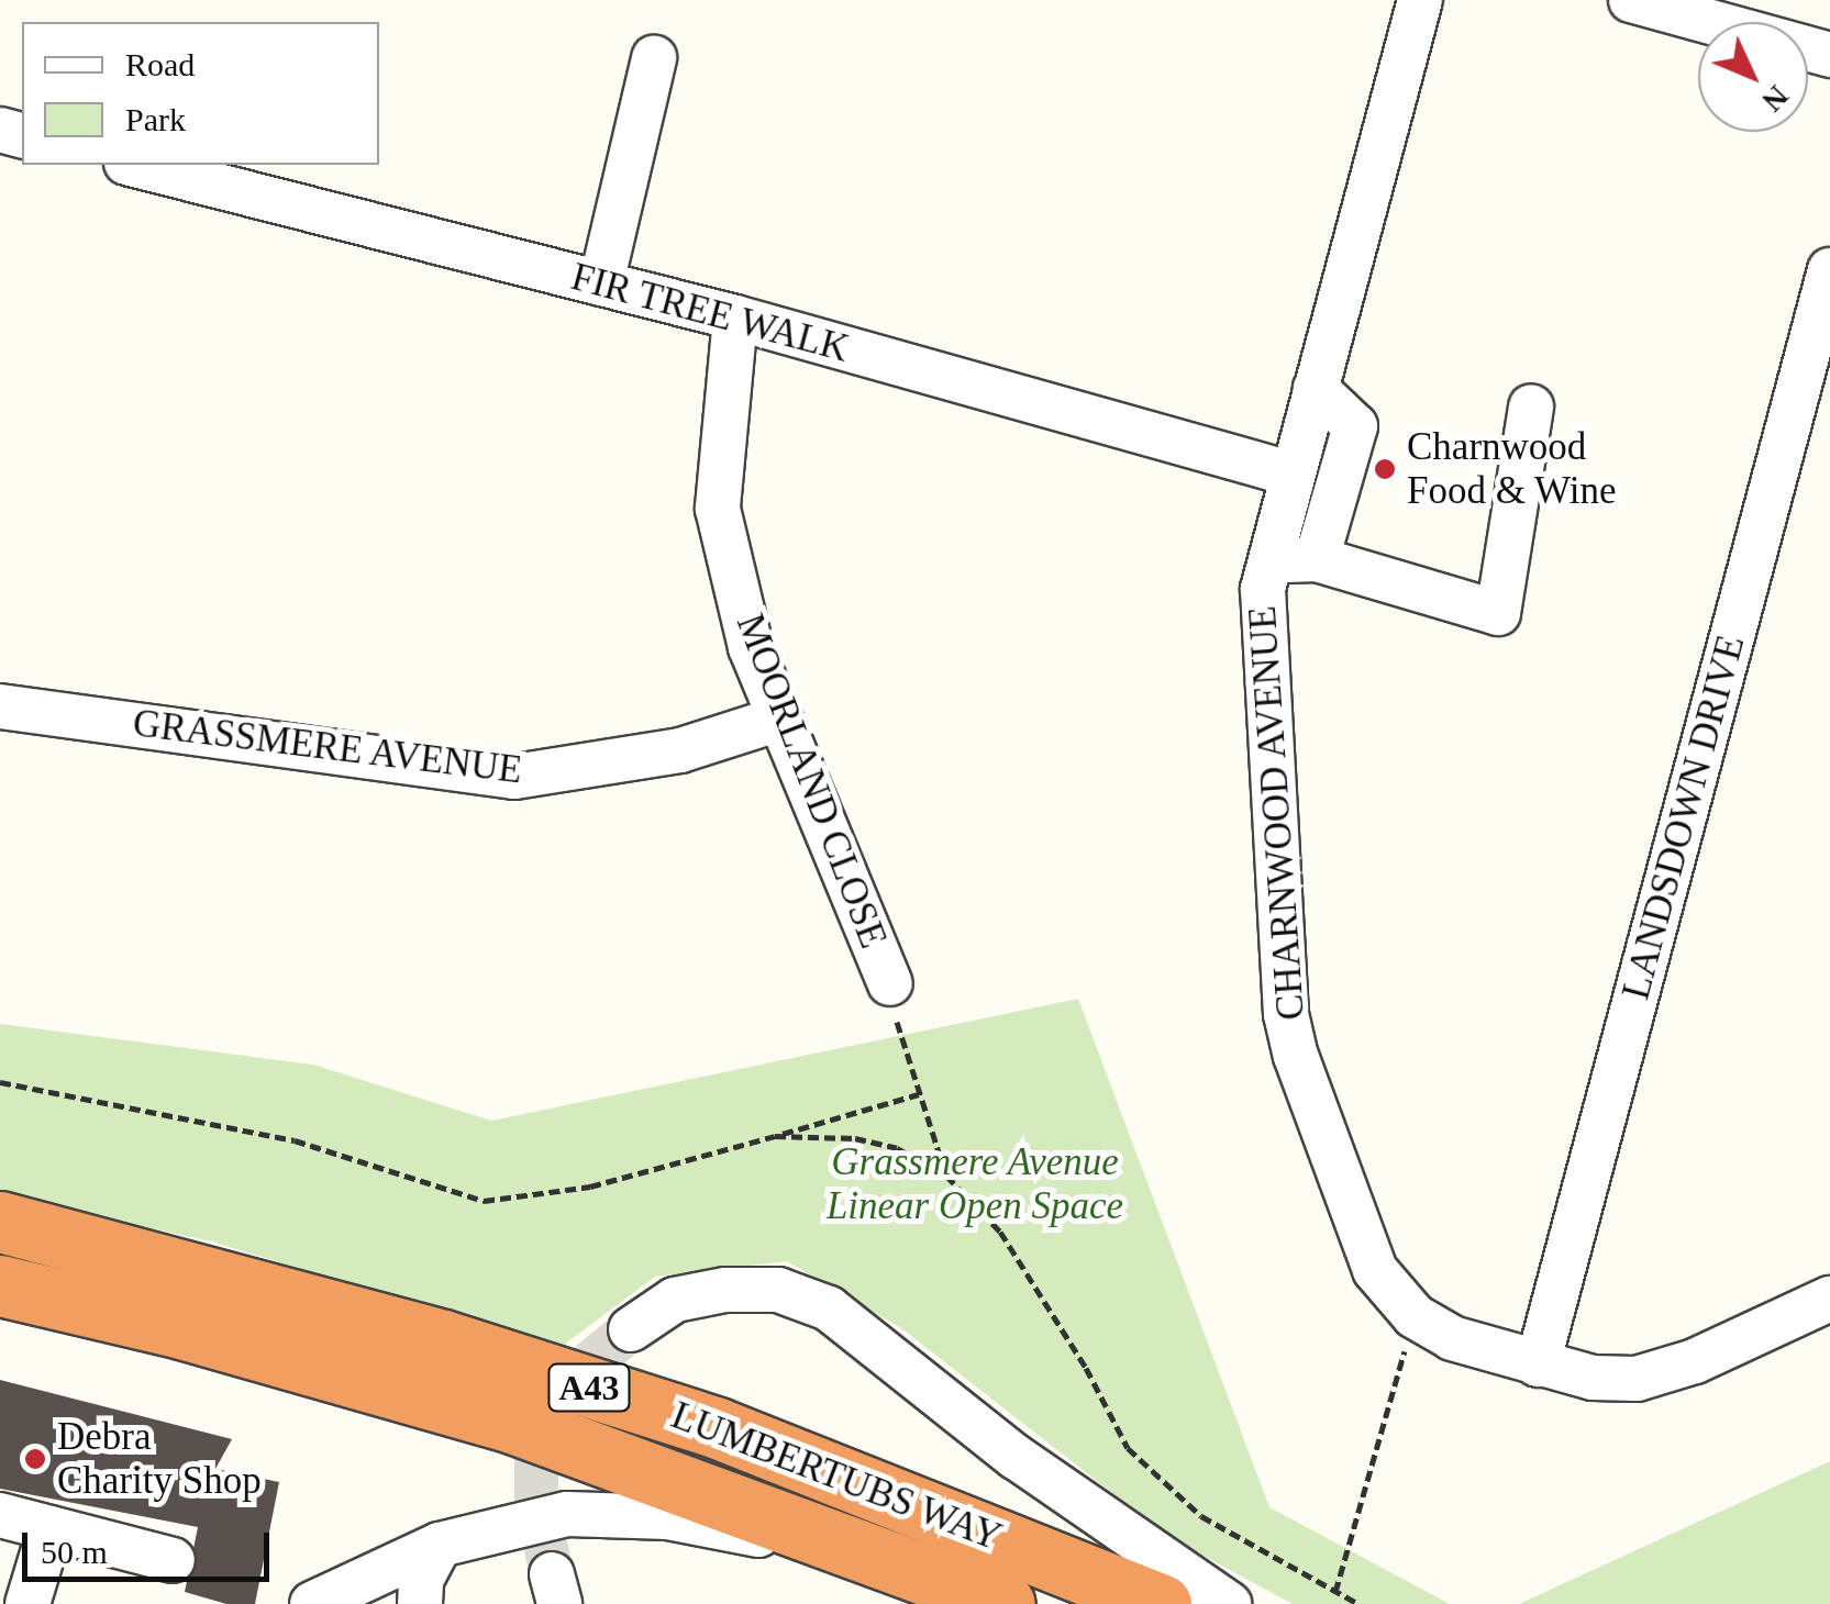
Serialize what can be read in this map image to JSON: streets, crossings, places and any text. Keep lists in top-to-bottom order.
{
  "streets": {
    "highway": ["A43", "LUMBERTUBS WAY"],
    "street": [
      "FIR TREE WALK",
      "GRASSMERE AVENUE",
      "MOORLAND CLOSE",
      "CHARNWOOD AVENUE",
      "LANDSDOWN DRIVE"
    ]
  },
  "crossings": [
    ["FIR TREE WALK", "MOORLAND CLOSE"],
    ["FIR TREE WALK", "CHARNWOOD AVENUE"],
    ["GRASSMERE AVENUE", "MOORLAND CLOSE"],
    ["CHARNWOOD AVENUE", "LANDSDOWN DRIVE"]
  ],
  "parks": ["Grassmere Avenue Linear Open Space"],
  "places": ["Charnwood Food & Wine", "Debra Charity Shop"],
  "legend": ["Road", "Park"],
  "scale_bar": "50 m",
  "north": "bottom right"
}
